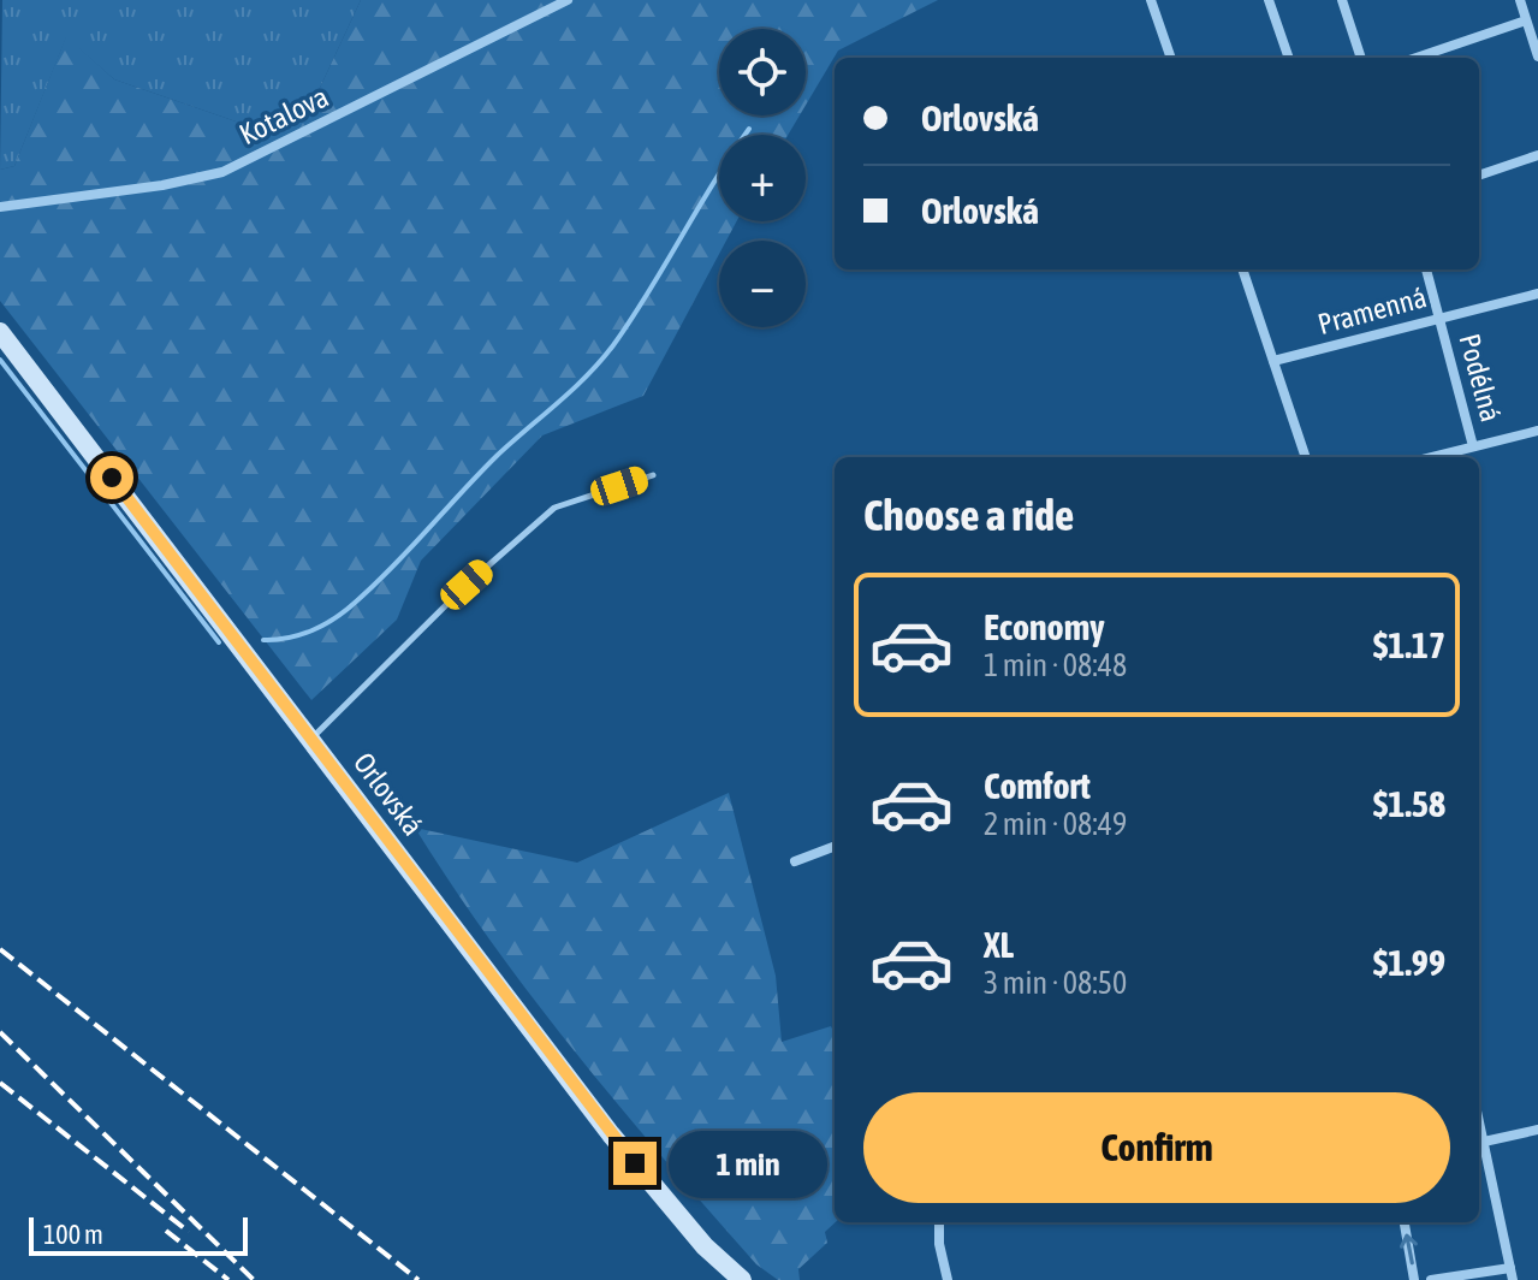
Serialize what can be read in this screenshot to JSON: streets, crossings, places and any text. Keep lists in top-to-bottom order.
{
  "streets": {
    "main road": ["Orlovská"],
    "street": ["Kotalova", "Pramenná", "Podélná"]
  },
  "crossings": [
    ["Pramenná", "Podélná"]
  ],
  "scale_bar": "100 m",
  "page": {
    "map_buttons": ["+", "−"],
    "banner": ["Orlovská", "Orlovská"],
    "heading": "Choose a ride",
    "list": [
      {
        "name": "Economy",
        "note": "1 min · 08:48",
        "value": "$1.17"
      },
      {
        "name": "Comfort",
        "note": "2 min · 08:49",
        "value": "$1.58"
      },
      {
        "name": "XL",
        "note": "3 min · 08:50",
        "value": "$1.99"
      }
    ],
    "buttons": "Confirm",
    "bubble": "1 min",
    "scale": "100 m"
  }
}
